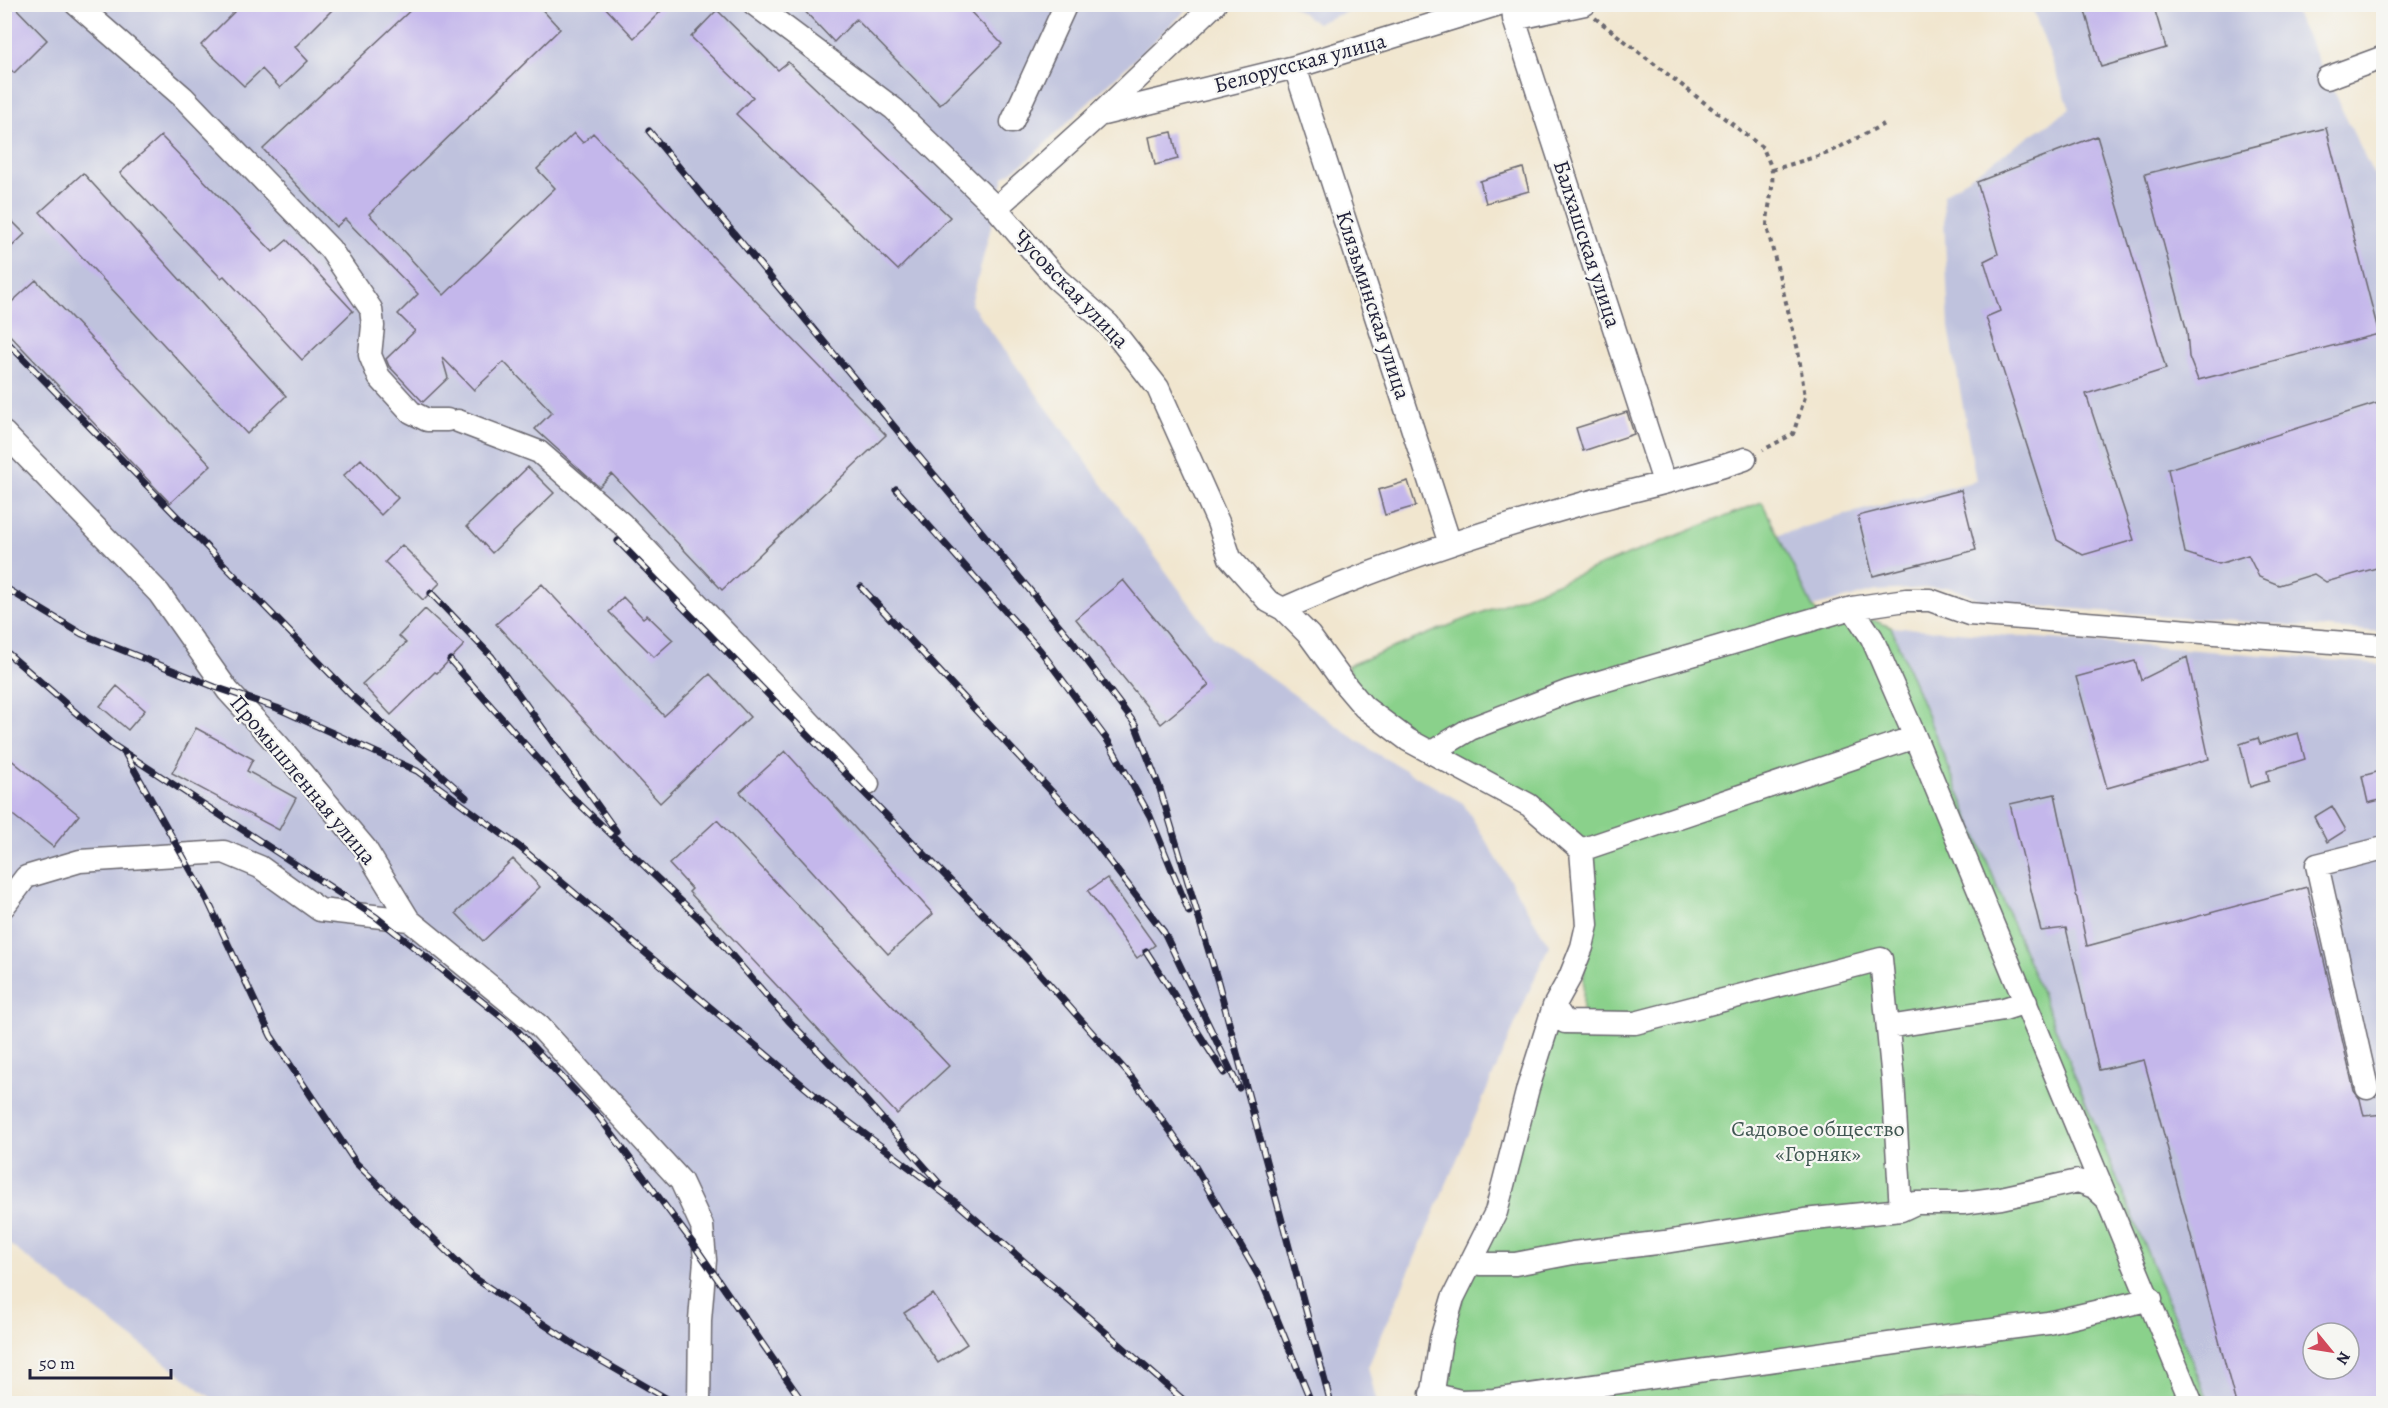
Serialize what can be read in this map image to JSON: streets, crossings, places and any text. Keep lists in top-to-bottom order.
{
  "streets": {
    "street": [
      "Белорусская улица",
      "Балхашская улица",
      "Чусовская улица",
      "Клязьминская улица",
      "Промышленная улица"
    ]
  },
  "crossings": [
    ["Белорусская улица", "Балхашская улица"],
    ["Белорусская улица", "Клязьминская улица"]
  ],
  "parks": ["Садовое общество «Горняк»"],
  "scale_bar": "50 m",
  "north": "bottom right"
}
